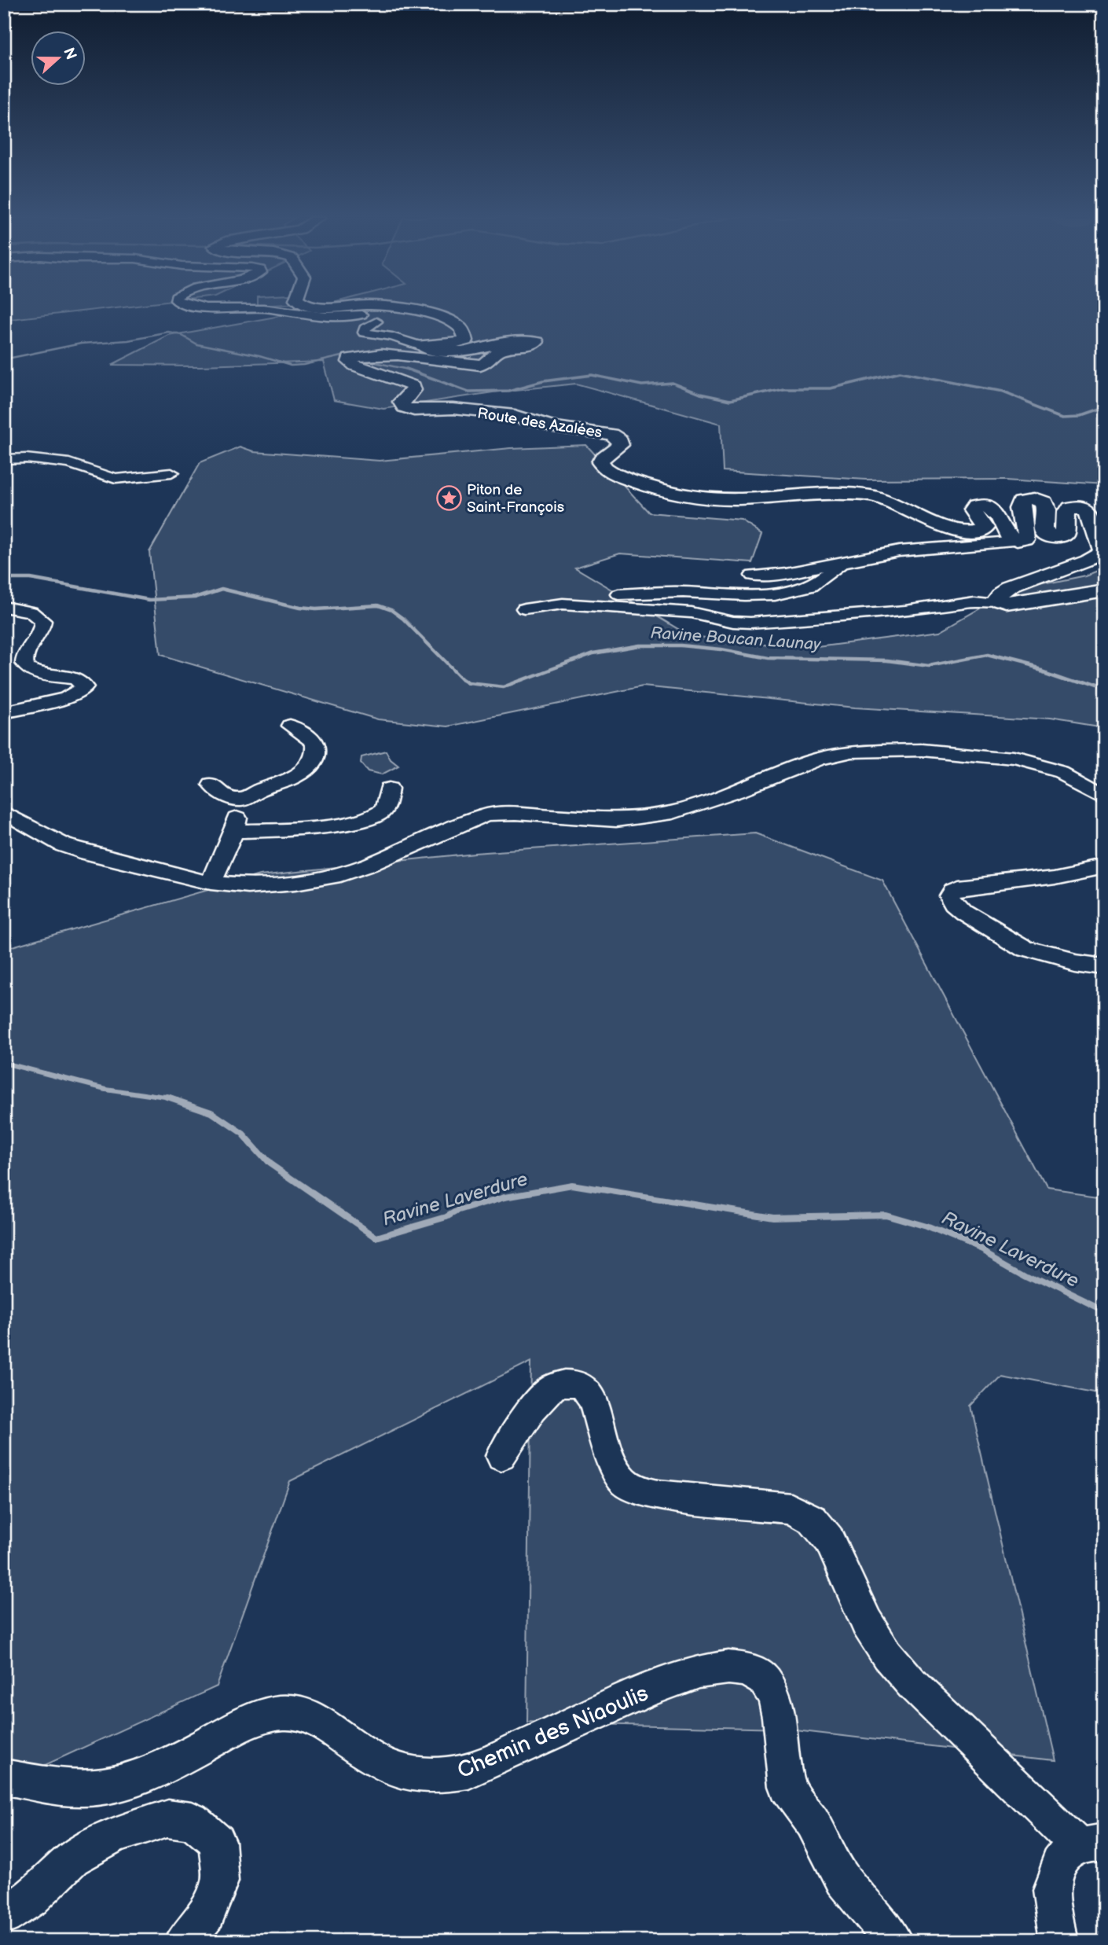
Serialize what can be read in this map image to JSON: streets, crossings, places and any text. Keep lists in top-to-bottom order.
{
  "streets": {
    "main road": ["Route des Azalées"],
    "street": ["Chemin des Niaoulis"]
  },
  "water": ["Ravine Boucan Launay", "Ravine Laverdure"],
  "places": {
    "place": ["Piton de Saint-François"]
  },
  "north": "right"
}
